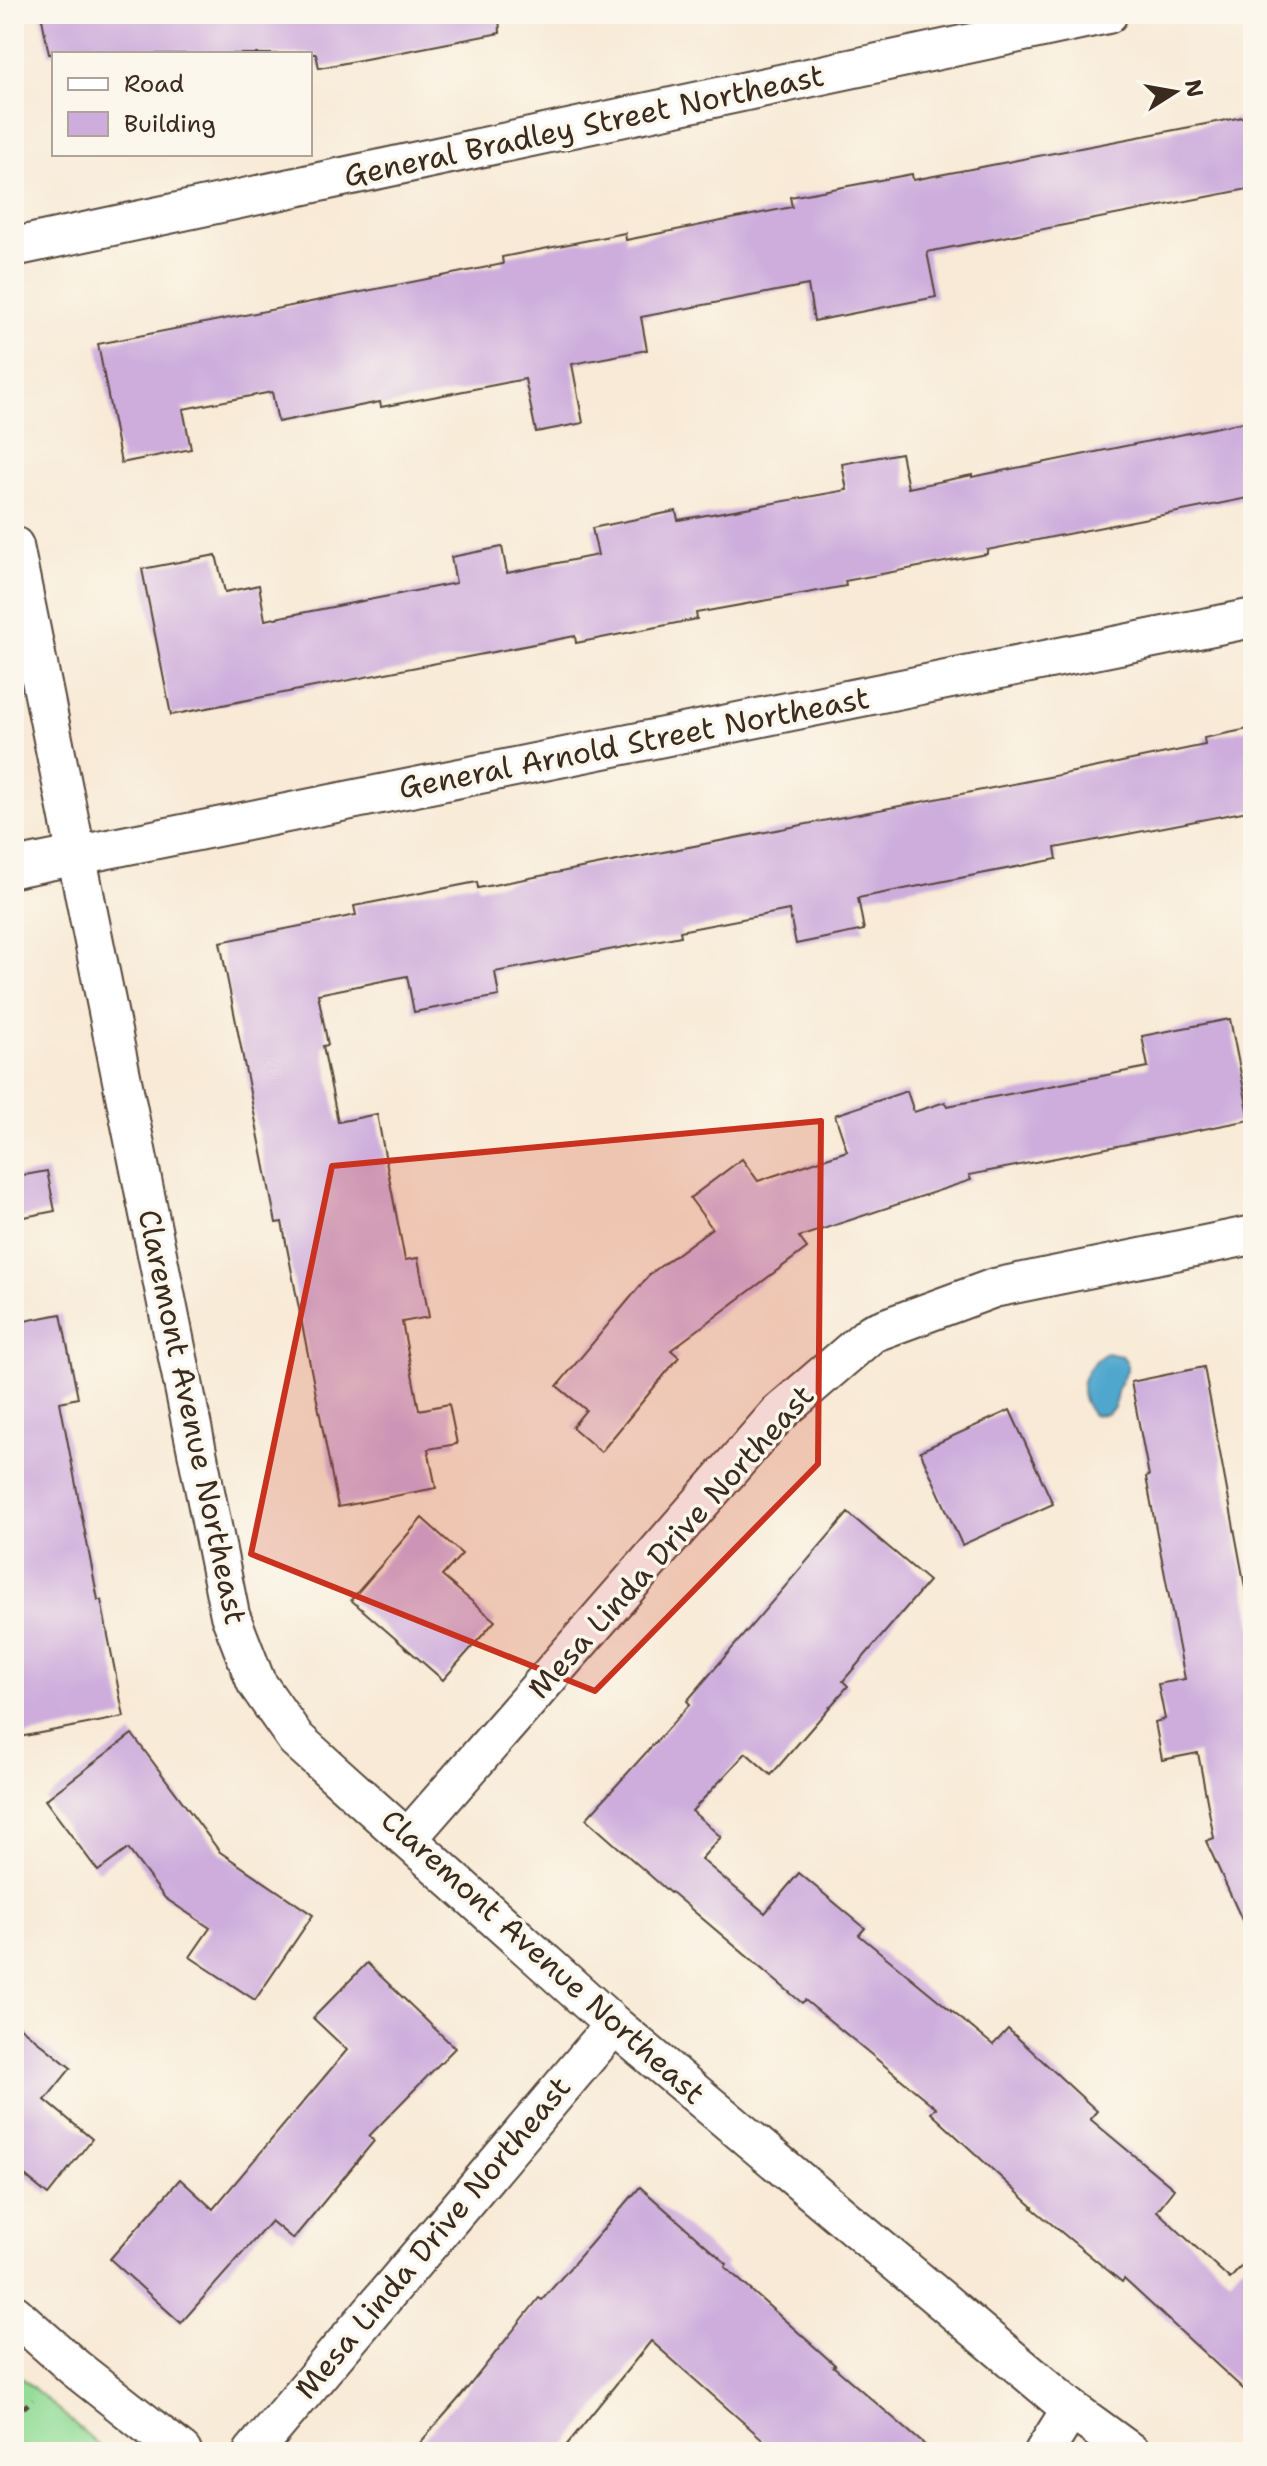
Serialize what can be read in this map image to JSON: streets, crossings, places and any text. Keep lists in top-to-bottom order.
{
  "streets": {
    "street": [
      "General Bradley Street Northeast",
      "General Arnold Street Northeast",
      "Claremont Avenue Northeast",
      "Mesa Linda Drive Northeast"
    ]
  },
  "crossings": [
    ["General Arnold Street Northeast", "Claremont Avenue Northeast"],
    ["Claremont Avenue Northeast", "Mesa Linda Drive Northeast"]
  ],
  "legend": ["Road", "Building"],
  "north": "right"
}
